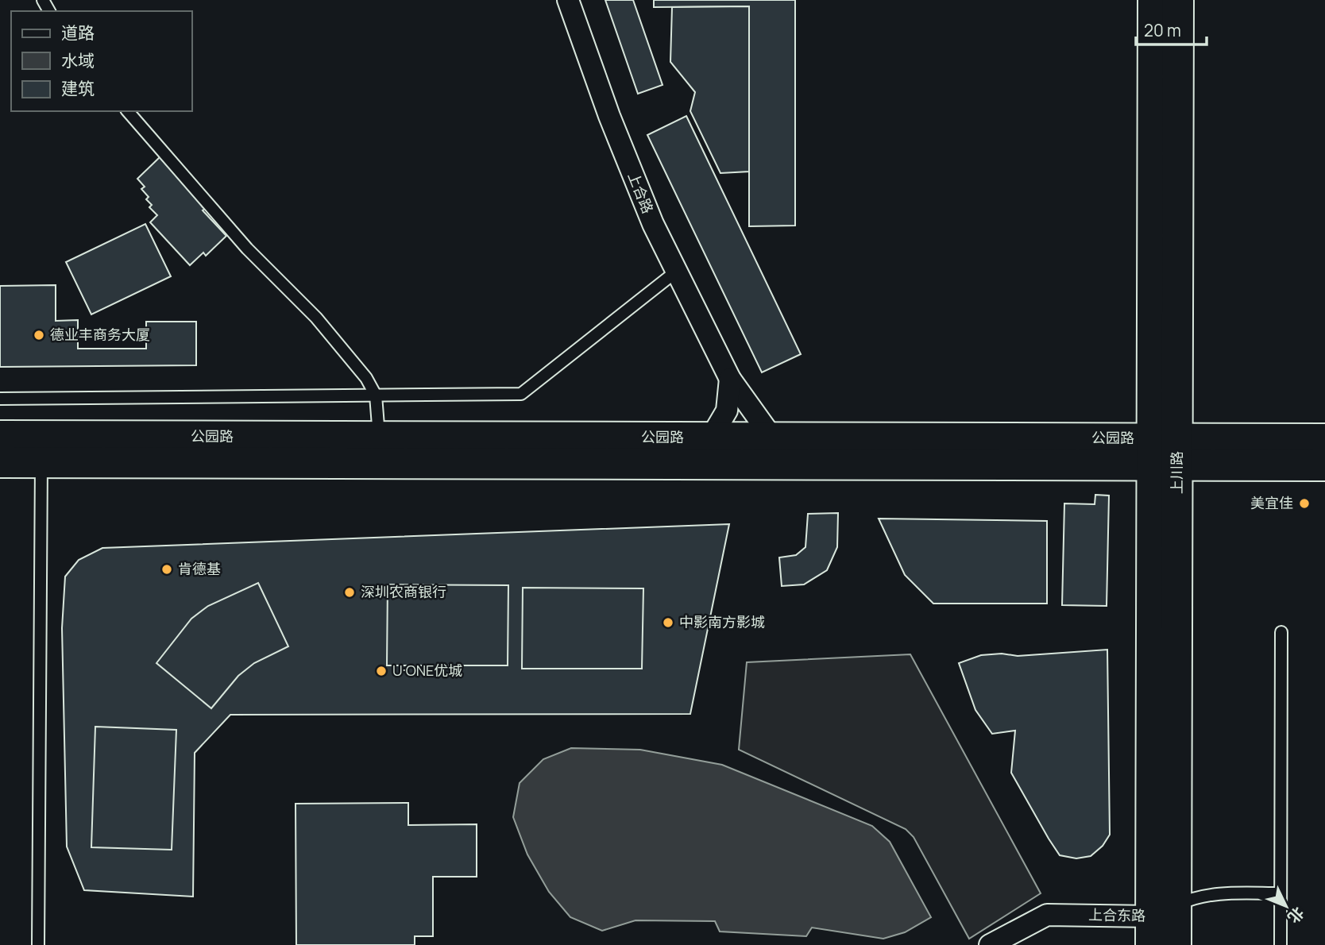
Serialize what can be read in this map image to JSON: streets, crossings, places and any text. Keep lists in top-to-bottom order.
{
  "streets": {
    "main road": ["公园路", "上川路"],
    "street": ["上合路", "上合东路"]
  },
  "crossings": [
    ["上合路", "公园路"],
    ["公园路", "上川路"],
    ["上川路", "上合东路"]
  ],
  "places": [
    "德业丰商务大厦",
    "美宜佳",
    "肯德基",
    "深圳农商银行",
    "中影南方影城",
    "U·ONE优城"
  ],
  "legend": ["道路", "水域", "建筑"],
  "scale_bar": "20 m",
  "north": "bottom right"
}
